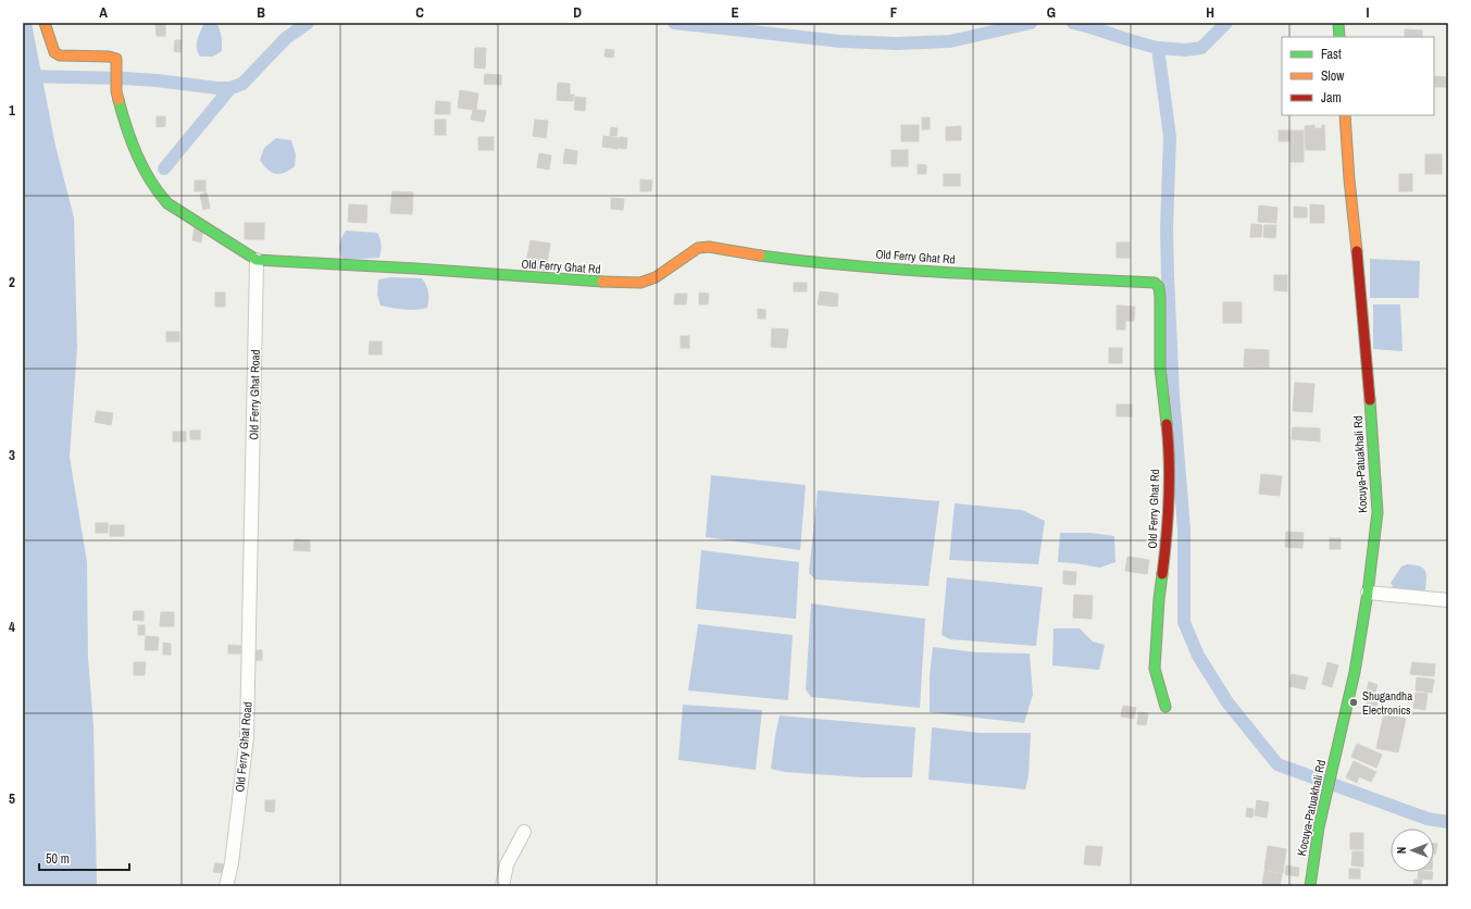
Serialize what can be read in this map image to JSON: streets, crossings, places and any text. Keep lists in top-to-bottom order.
{
  "streets": {
    "street": ["Old Ferry Ghat Rd", "Old Ferry Ghat Road", "Kocuya-Patuakhali Rd"]
  },
  "crossings": [
    ["Old Ferry Ghat Rd", "Old Ferry Ghat Road"]
  ],
  "places": ["Shugandha Electronics"],
  "legend": ["Fast", "Slow", "Jam"],
  "scale_bar": "50 m",
  "north": "left",
  "grid": {
    "columns": [
      "A",
      "B",
      "C",
      "D",
      "E",
      "F",
      "G",
      "H",
      "I"
    ],
    "rows": [
      "1",
      "2",
      "3",
      "4",
      "5"
    ]
  }
}
